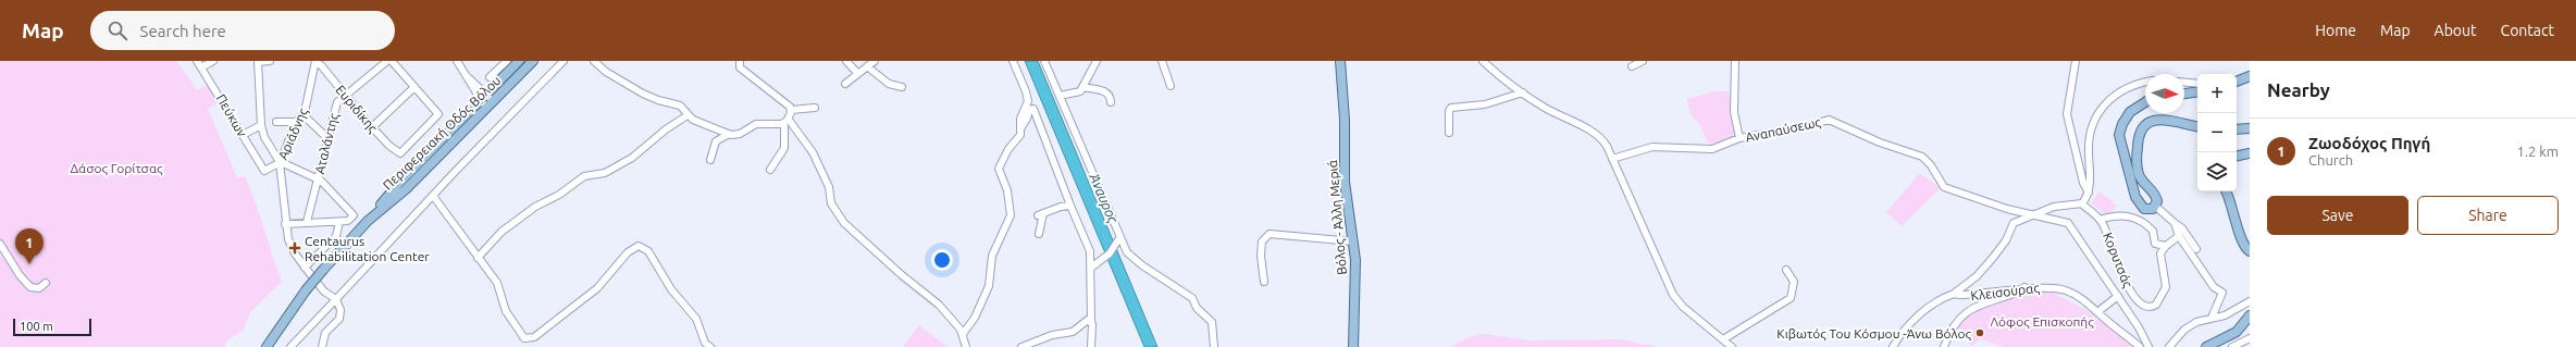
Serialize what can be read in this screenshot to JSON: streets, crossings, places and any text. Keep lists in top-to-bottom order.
{
  "streets": {
    "main road": ["Περιφερειακή Οδός Βόλου", "Βόλος - Άλλη Μεριά"],
    "street": [
      "Ευριδίκης",
      "Πεύκων",
      "Αναπαύσεως",
      "Αριάδνης",
      "Αταλάντης",
      "Κορυτσάς",
      "Κλεισούρας"
    ]
  },
  "crossings": [
    ["Ευριδίκης", "Αριάδνης"],
    ["Ευριδίκης", "Αταλάντης"],
    ["Πεύκων", "Αριάδνης"]
  ],
  "water": ["Άναυρος"],
  "parks": ["Δάσος Γορίτσας", "Λόφος Επισκοπής"],
  "places": {
    "health": ["Centaurus Rehabilitation Center"],
    "other": ["Κιβωτός Του Κόσμου -Άνω Βόλος"]
  },
  "scale_bar": "100 m",
  "north": "right",
  "page": {
    "header": "Map",
    "search": "Search here",
    "nav": [
      "Home",
      "Map",
      "About",
      "Contact"
    ],
    "heading": "Nearby",
    "map_buttons": ["+", "−"],
    "list": [
      {
        "mark": "1",
        "name": "Ζωοδόχος Πηγή",
        "note": "Church",
        "value": "1.2 km"
      }
    ],
    "buttons": ["Save", "Share"],
    "pins": "1",
    "scale": "100 m"
  }
}
